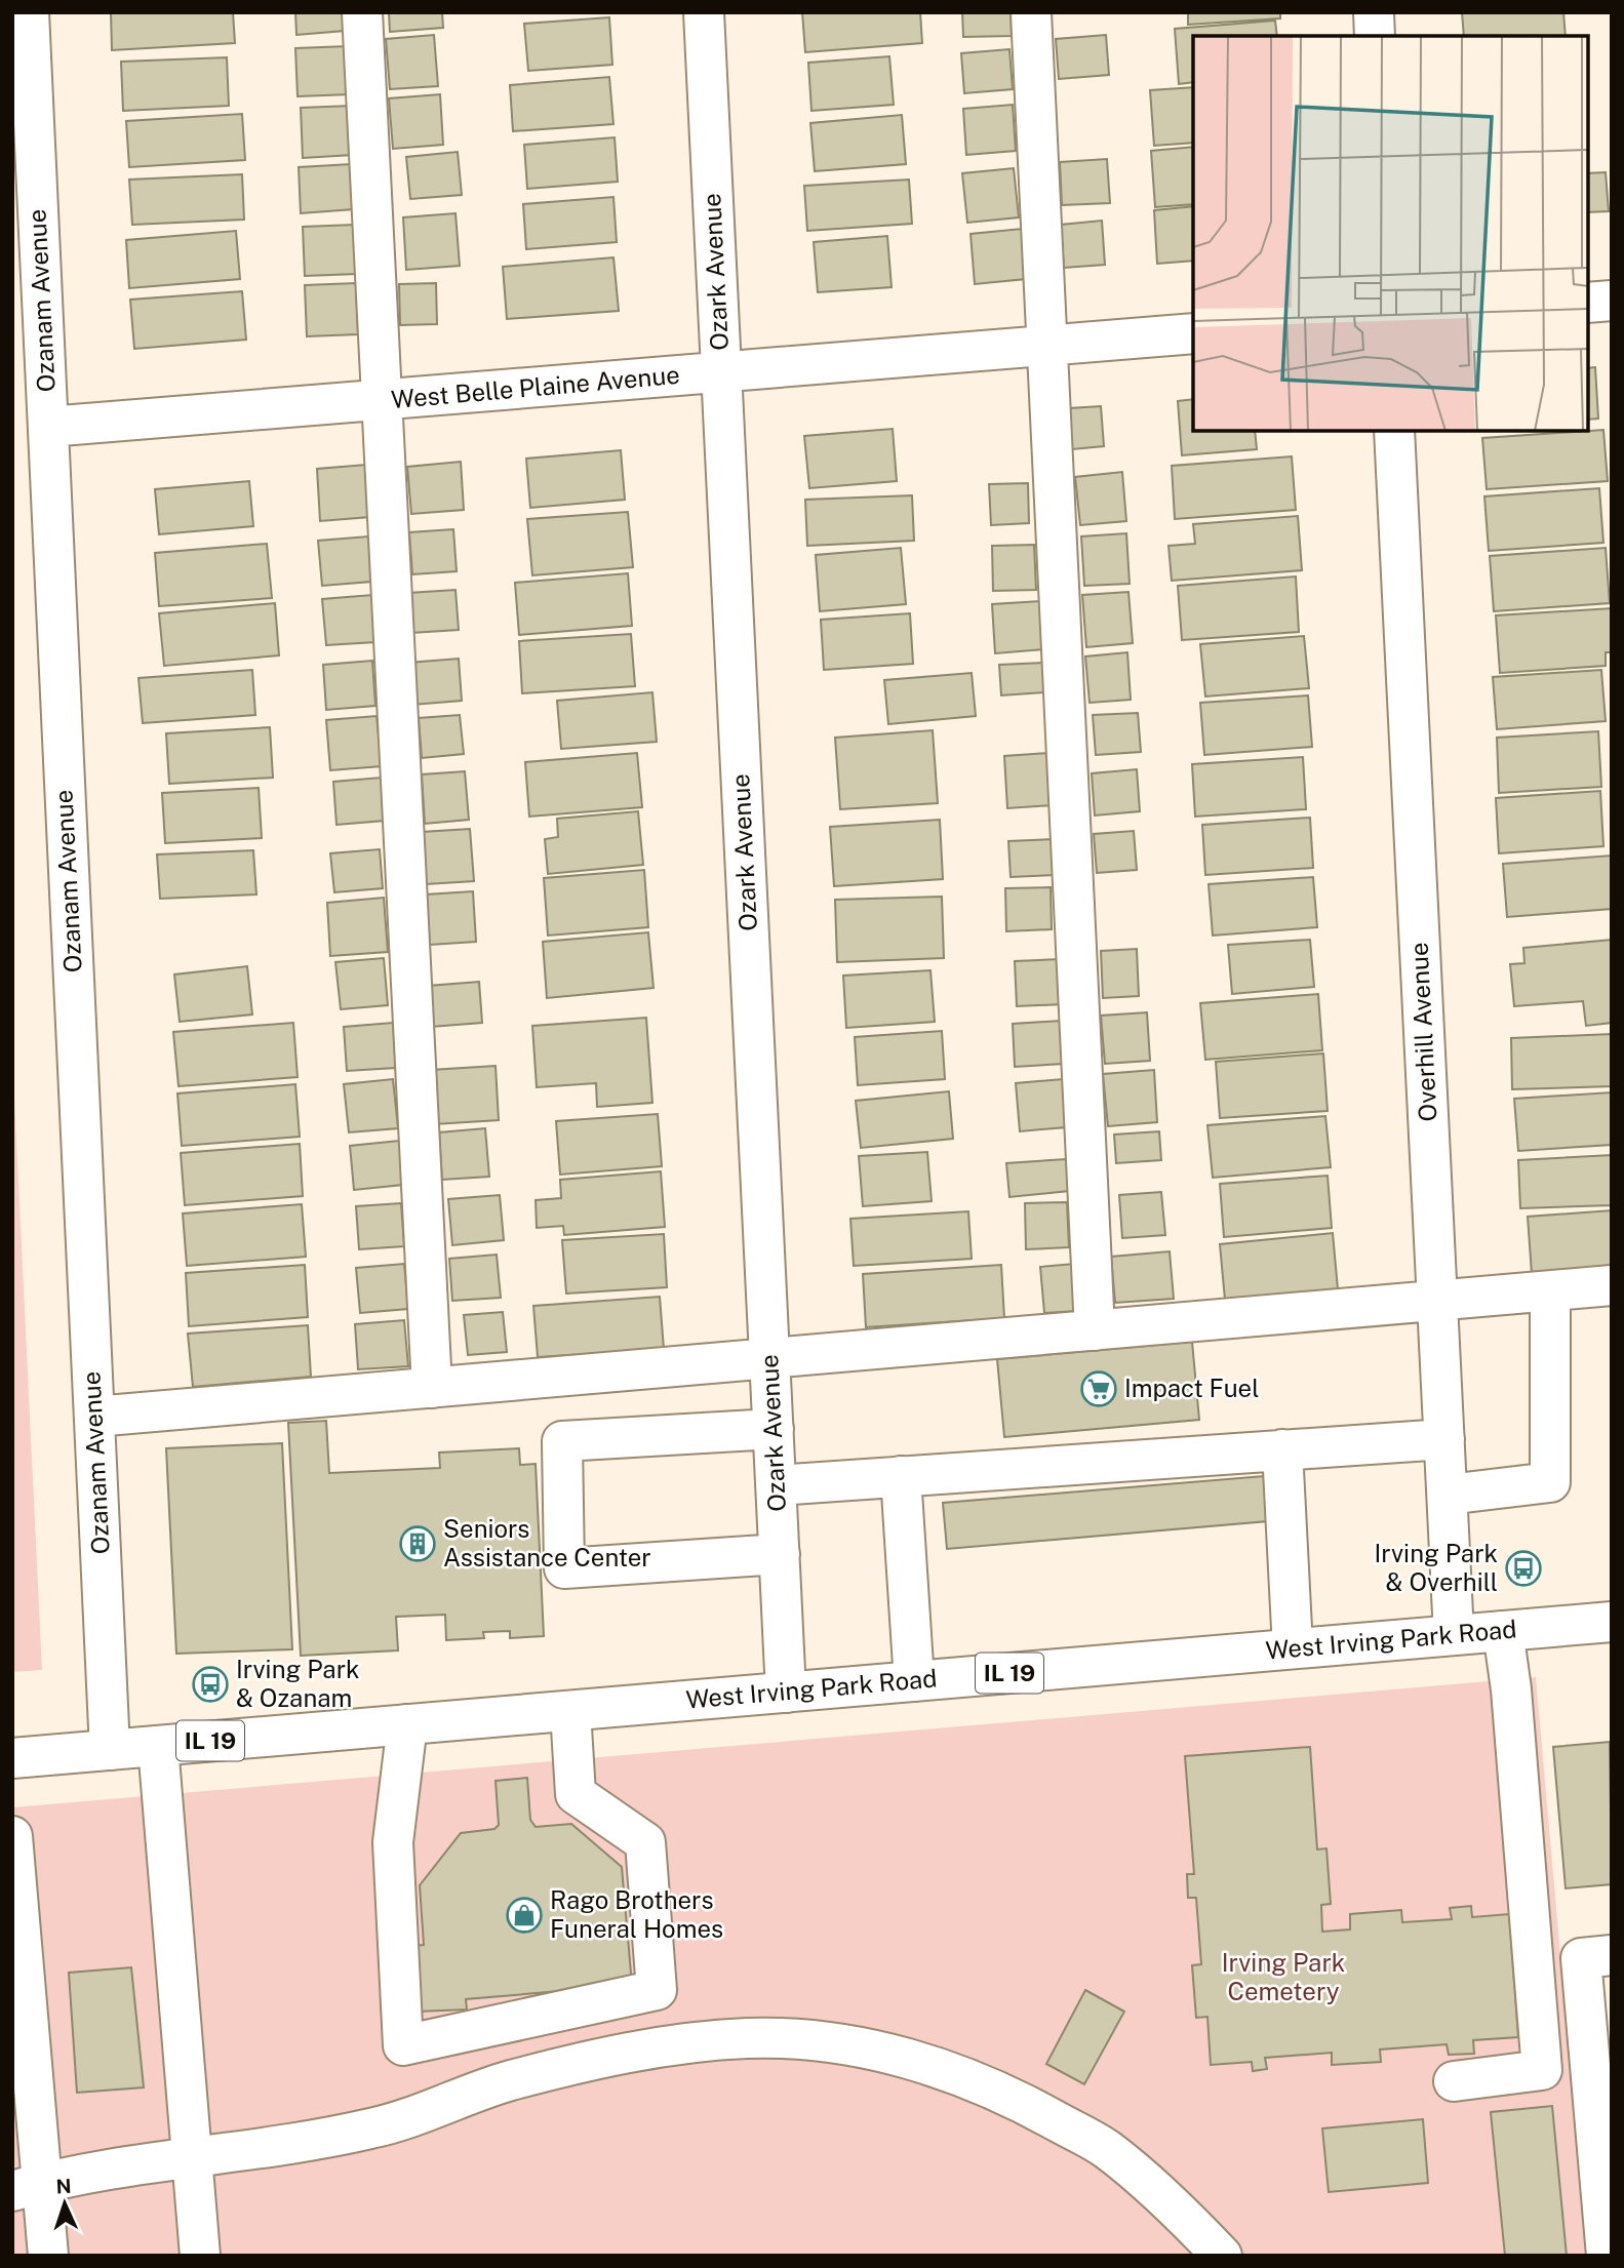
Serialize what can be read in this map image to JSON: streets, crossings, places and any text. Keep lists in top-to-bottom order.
{
  "streets": {
    "street": [
      "Ozark Avenue",
      "Ozanam Avenue",
      "West Belle Plaine Avenue",
      "Overhill Avenue",
      "West Irving Park Road",
      "IL 19"
    ]
  },
  "crossings": [
    ["Ozark Avenue", "West Belle Plaine Avenue"],
    ["Ozark Avenue", "West Irving Park Road"],
    ["Ozanam Avenue", "West Belle Plaine Avenue"],
    ["Ozanam Avenue", "West Irving Park Road"],
    ["Overhill Avenue", "West Irving Park Road"]
  ],
  "parks": ["Irving Park Cemetery"],
  "places": {
    "supermarket": ["Impact Fuel"],
    "building": ["Seniors Assistance Center"],
    "bus stop": ["Irving Park & Overhill", "Irving Park & Ozanam"],
    "shop": ["Rago Brothers Funeral Homes"]
  },
  "north": "top"
}
